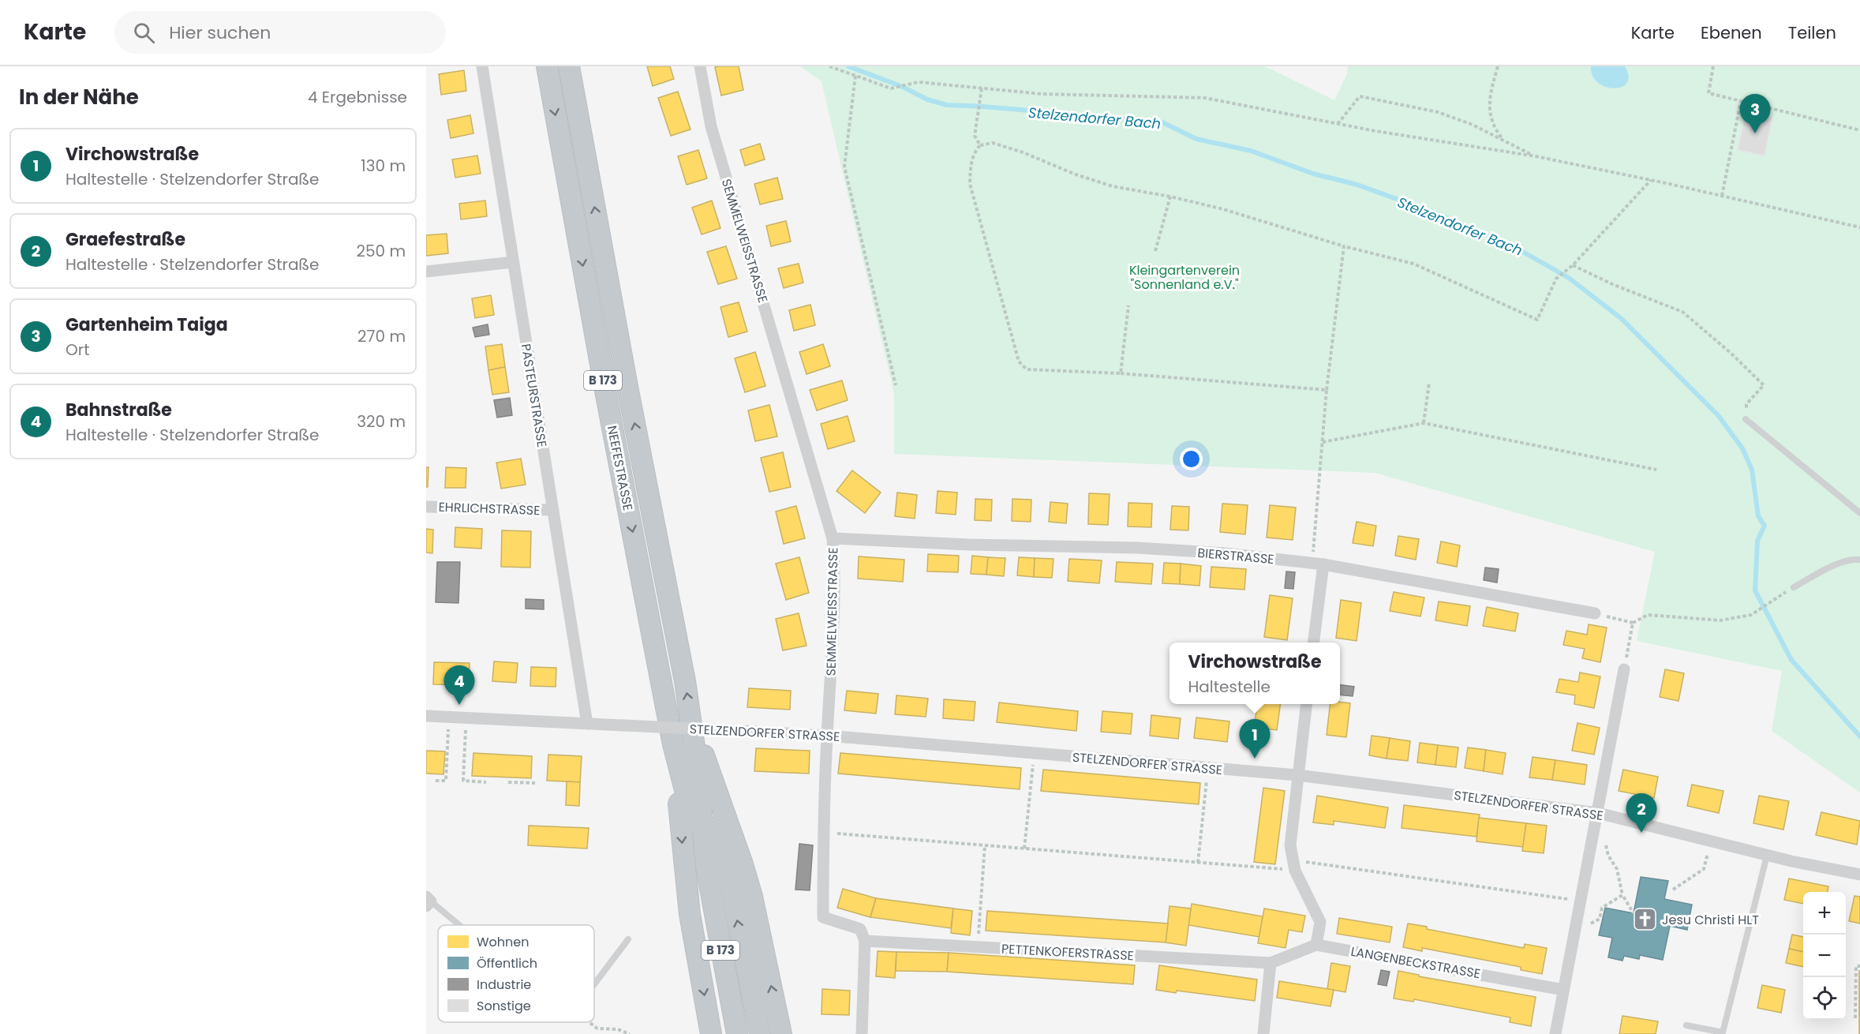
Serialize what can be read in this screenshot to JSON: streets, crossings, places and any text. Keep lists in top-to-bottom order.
{
  "streets": {
    "highway": ["B 173", "NEEFESTRASSE"],
    "street": [
      "SEMMELWEISSTRASSE",
      "PASTEURSTRASSE",
      "EHRLICHSTRASSE",
      "BIERSTRASSE",
      "STELZENDORFER STRASSE",
      "PETTENKOFERSTRASSE",
      "LANGENBECKSTRASSE"
    ]
  },
  "crossings": [
    ["SEMMELWEISSTRASSE", "BIERSTRASSE"],
    ["SEMMELWEISSTRASSE", "STELZENDORFER STRASSE"],
    ["SEMMELWEISSTRASSE", "PETTENKOFERSTRASSE"],
    ["PASTEURSTRASSE", "EHRLICHSTRASSE"],
    ["PASTEURSTRASSE", "STELZENDORFER STRASSE"]
  ],
  "water": ["Stelzendorfer Bach"],
  "parks": ["Kleingartenverein \"Sonnenland e.V.\""],
  "places": {
    "church": ["Jesu Christi HLT"]
  },
  "legend": [
    "Wohnen",
    "Öffentlich",
    "Industrie",
    "Sonstige"
  ],
  "page": {
    "header": "Karte",
    "search": "Hier suchen",
    "nav": ["Karte", "Ebenen", "Teilen"],
    "heading": ["In der Nähe", "4 Ergebnisse"],
    "pins": [
      "3",
      "4",
      "1",
      "2"
    ],
    "list": [
      {
        "mark": "1",
        "name": "Virchowstraße",
        "note": "Haltestelle · Stelzendorfer Straße",
        "value": "130 m"
      },
      {
        "mark": "2",
        "name": "Graefestraße",
        "note": "Haltestelle · Stelzendorfer Straße",
        "value": "250 m"
      },
      {
        "mark": "3",
        "name": "Gartenheim Taiga",
        "note": "Ort",
        "value": "270 m"
      },
      {
        "mark": "4",
        "name": "Bahnstraße",
        "note": "Haltestelle · Stelzendorfer Straße",
        "value": "320 m"
      }
    ],
    "popup": ["Virchowstraße", "Haltestelle"],
    "map_buttons": ["+", "−"]
  }
}
